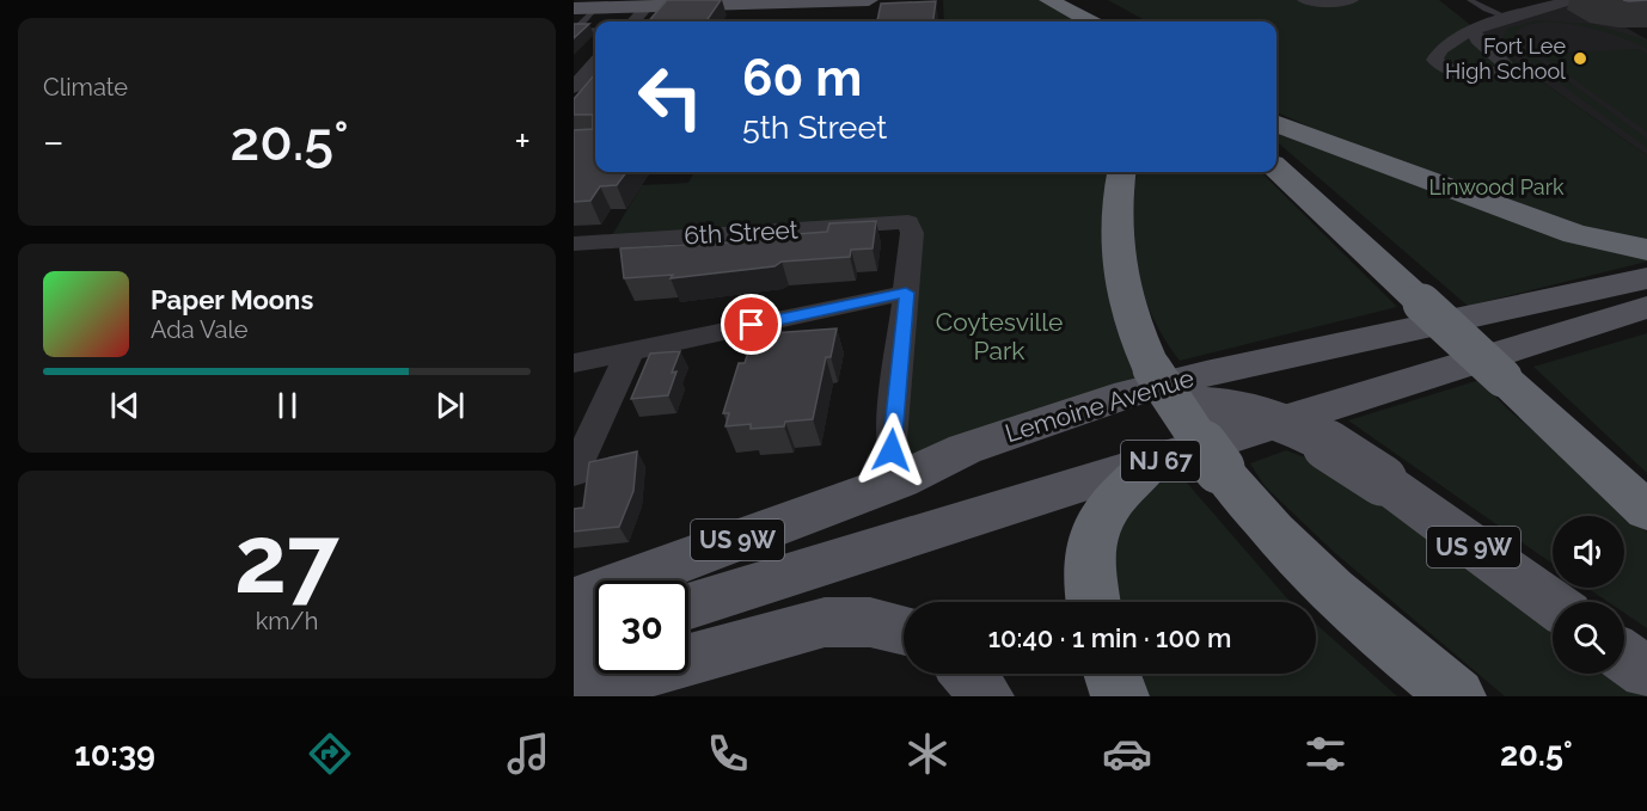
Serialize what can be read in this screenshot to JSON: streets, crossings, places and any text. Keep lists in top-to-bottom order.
{
  "streets": {
    "main road": ["Lemoine Avenue", "NJ 67", "US 9W"],
    "street": ["6th Street"]
  },
  "crossings": [
    ["Lemoine Avenue", "US 9W"]
  ],
  "parks": ["Linwood Park", "Coytesville Park"],
  "places": ["Fort Lee High School"],
  "page": {
    "tile": [
      "Climate",
      ["27", "km/h"]
    ],
    "turn": ["60 m", "5th Street"],
    "heat": ["−", "20.5°", "+"],
    "song": ["Paper Moons", "Ada Vale"],
    "limit": "30",
    "trip": "10:40 · 1 min · 100 m",
    "tabs": ["10:39", "20.5°"]
  }
}
